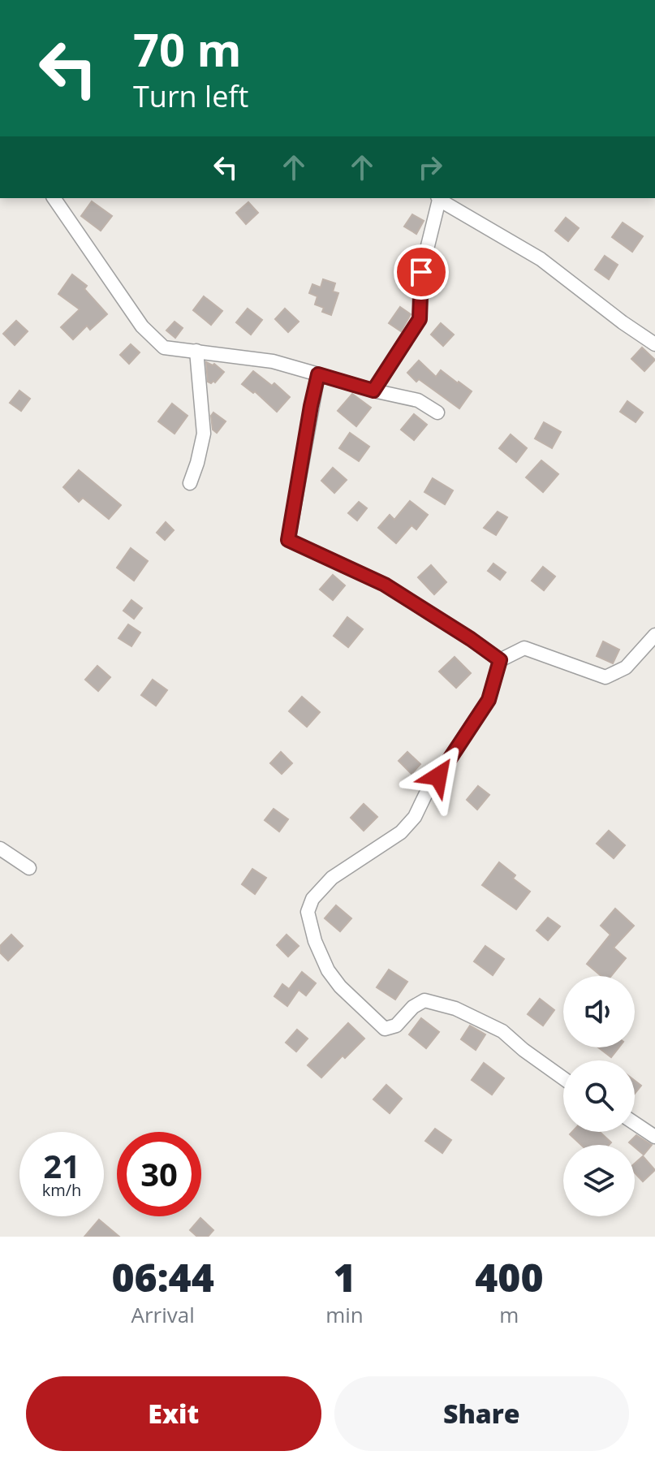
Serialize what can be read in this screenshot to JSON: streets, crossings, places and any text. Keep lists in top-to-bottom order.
{
  "page": {
    "turn": ["70 m", "Turn left"],
    "speed": "21 km/h",
    "limit": "30",
    "eta": [
      "06:44",
      "Arrival",
      "1",
      "min",
      "400",
      "m"
    ],
    "buttons": ["Exit", "Share"]
  }
}
